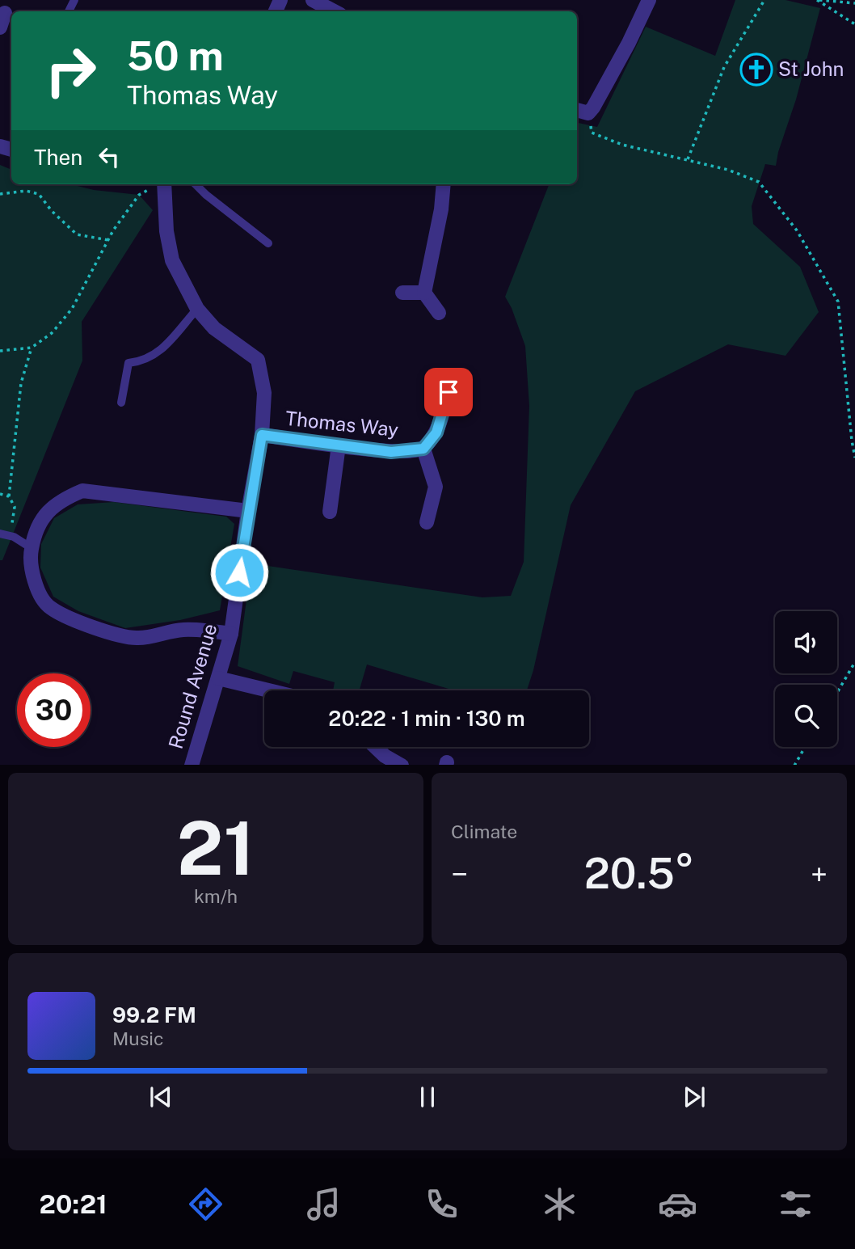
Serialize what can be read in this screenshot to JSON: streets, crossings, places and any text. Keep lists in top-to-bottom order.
{
  "streets": {
    "street": ["Thomas Way", "Round Avenue"]
  },
  "crossings": [
    ["Thomas Way", "Round Avenue"]
  ],
  "places": {
    "church": ["St John"]
  },
  "page": {
    "turn": ["50 m", "Thomas Way"],
    "then": "Then",
    "limit": "30",
    "trip": "20:22 · 1 min · 130 m",
    "tile": [
      ["21", "km/h"],
      "Climate"
    ],
    "heat": ["−", "20.5°", "+"],
    "song": ["99.2 FM", "Music"],
    "tabs": "20:21"
  }
}
